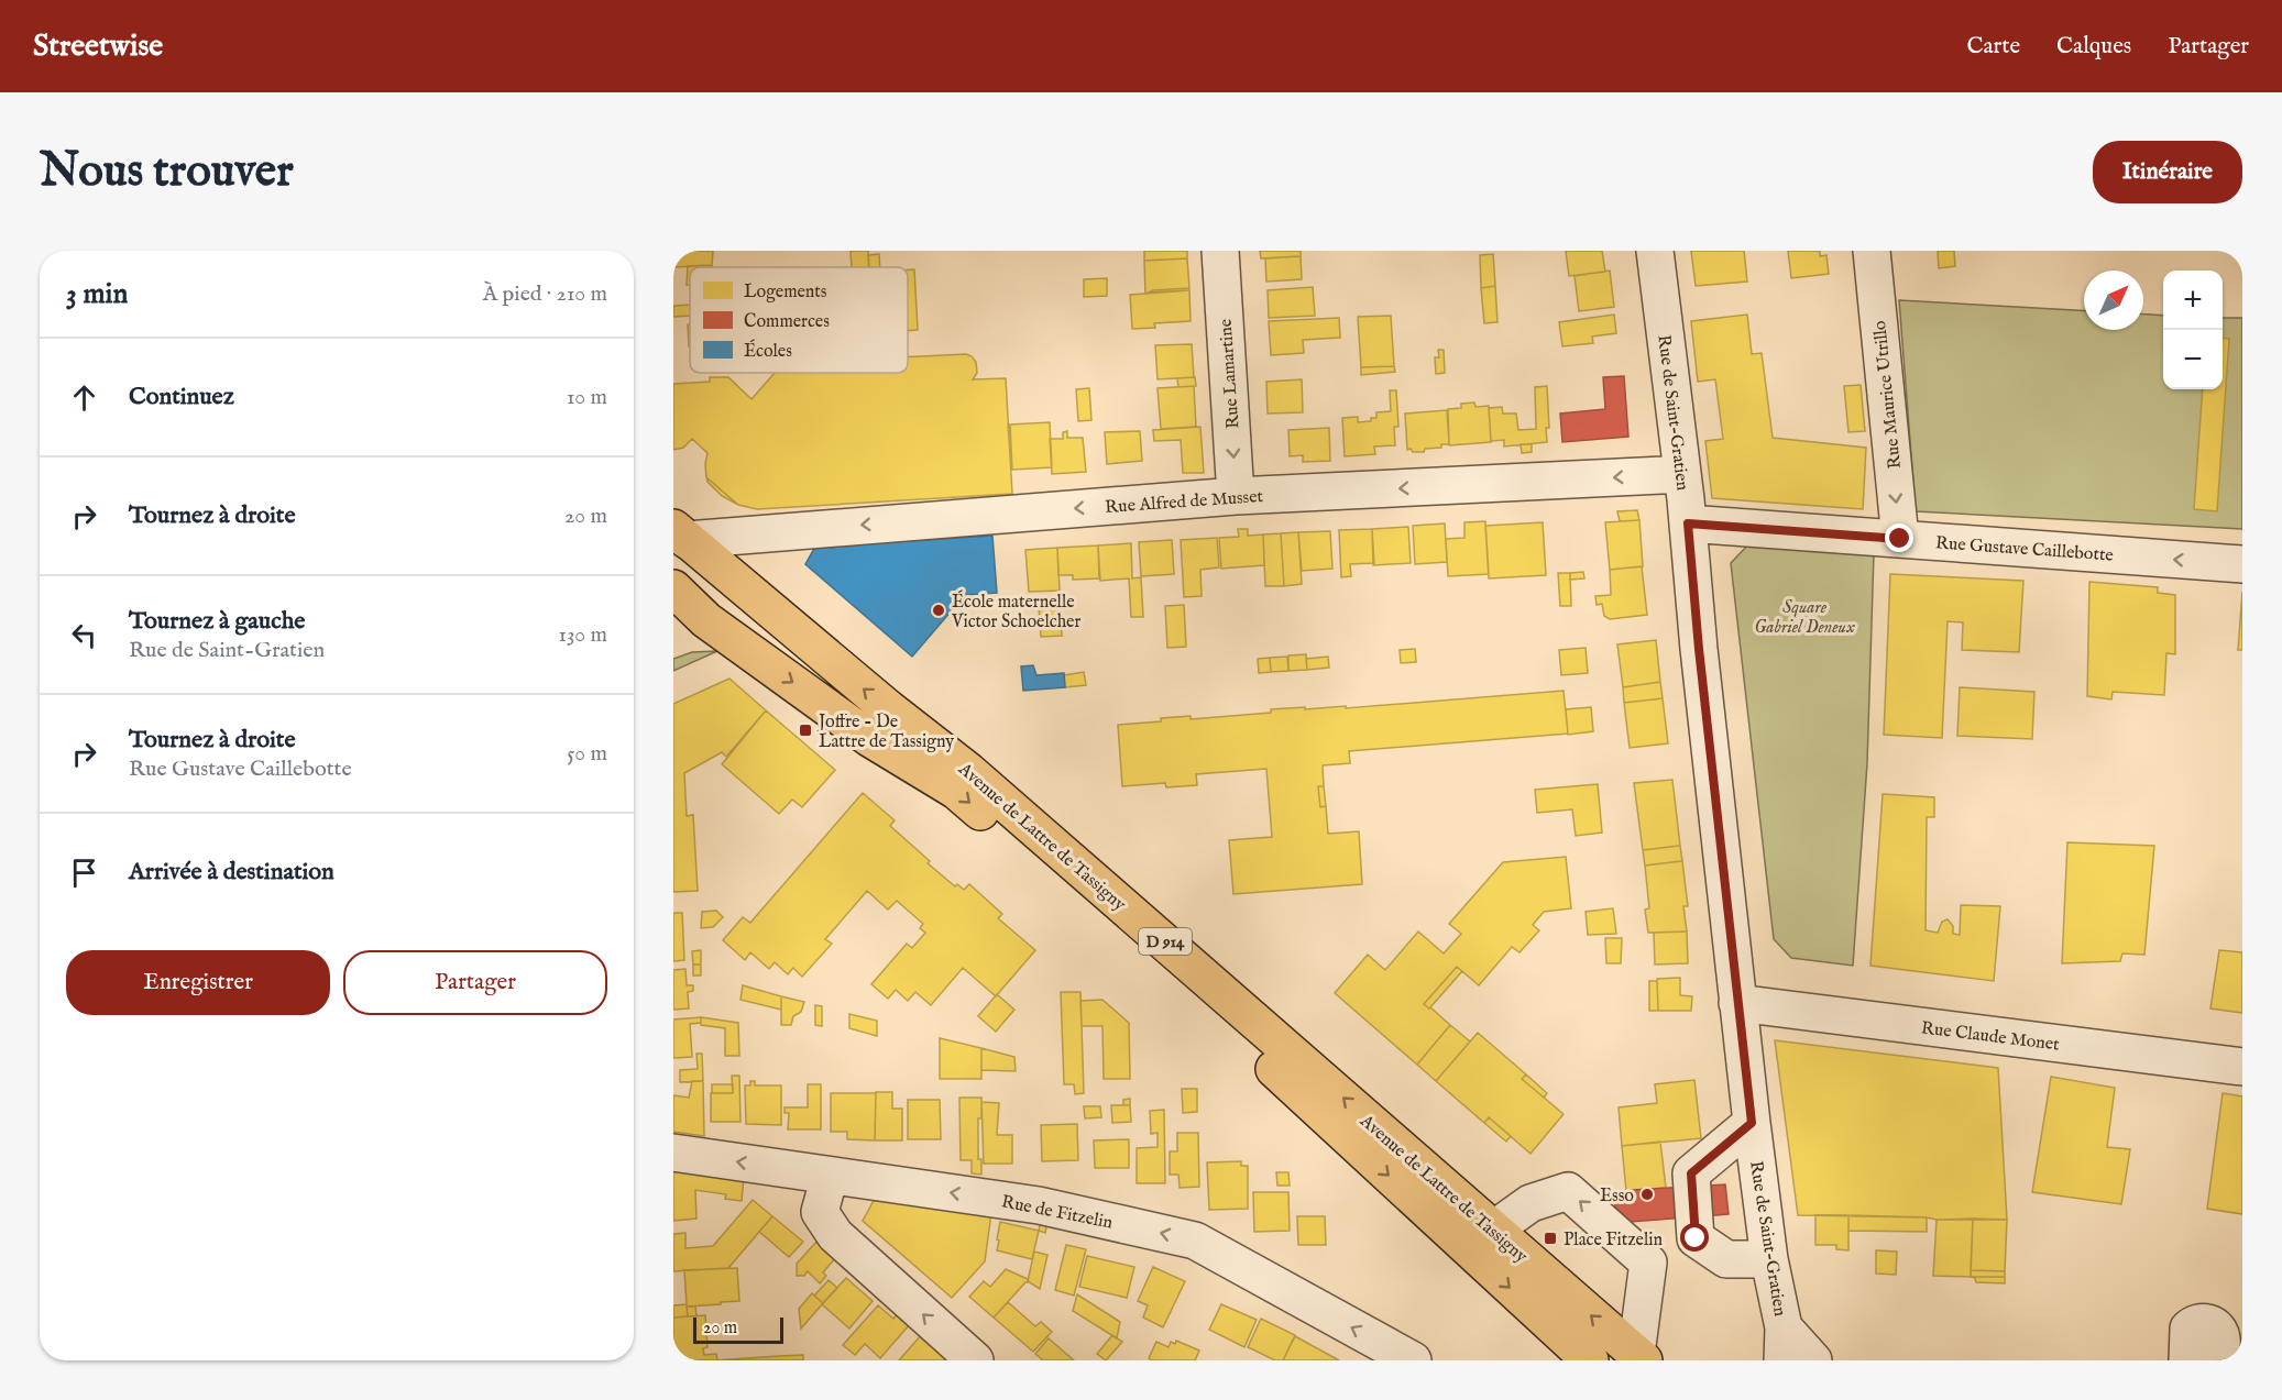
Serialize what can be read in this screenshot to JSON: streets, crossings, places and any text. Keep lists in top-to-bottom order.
{
  "streets": {
    "main road": ["Avenue de Lattre de Tassigny", "D 914"],
    "street": [
      "Rue Lamartine",
      "Rue Maurice Utrillo",
      "Rue de Saint-Gratien",
      "Rue Alfred de Musset",
      "Rue Gustave Caillebotte",
      "Rue Claude Monet",
      "Rue de Fitzelin"
    ]
  },
  "crossings": [
    ["Rue Lamartine", "Rue Alfred de Musset"],
    ["Rue Maurice Utrillo", "Rue Gustave Caillebotte"],
    ["Rue de Saint-Gratien", "Rue Alfred de Musset"],
    ["Rue de Saint-Gratien", "Rue Gustave Caillebotte"],
    ["Rue de Saint-Gratien", "Rue Claude Monet"],
    ["Rue Alfred de Musset", "Avenue de Lattre de Tassigny"]
  ],
  "one_way": [
    "Rue Lamartine",
    "Rue Maurice Utrillo",
    "Rue Alfred de Musset",
    "Rue Gustave Caillebotte",
    "Rue de Fitzelin"
  ],
  "parks": ["Square Gabriel Deneux"],
  "places": {
    "other": ["École maternelle Victor Schoelcher", "Esso"],
    "transit": ["Joffre - De Lattre de Tassigny", "Place Fitzelin"]
  },
  "legend": ["Logements", "Commerces", "Écoles"],
  "scale_bar": "20 m",
  "north": "top right",
  "page": {
    "header": "Streetwise",
    "nav": ["Carte", "Calques", "Partager"],
    "buttons": [
      "Itinéraire",
      ["Enregistrer", "Partager"]
    ],
    "title": "Nous trouver",
    "heading": ["3 min", "À pied · 210 m"],
    "map_buttons": ["+", "−"],
    "list": [
      ["Continuez", "10 m"],
      ["Tournez à droite", "20 m"],
      ["Tournez à gauche", "Rue de Saint-Gratien", "130 m"],
      ["Tournez à droite", "Rue Gustave Caillebotte", "50 m"],
      "Arrivée à destination"
    ],
    "scale": "20 m"
  }
}
